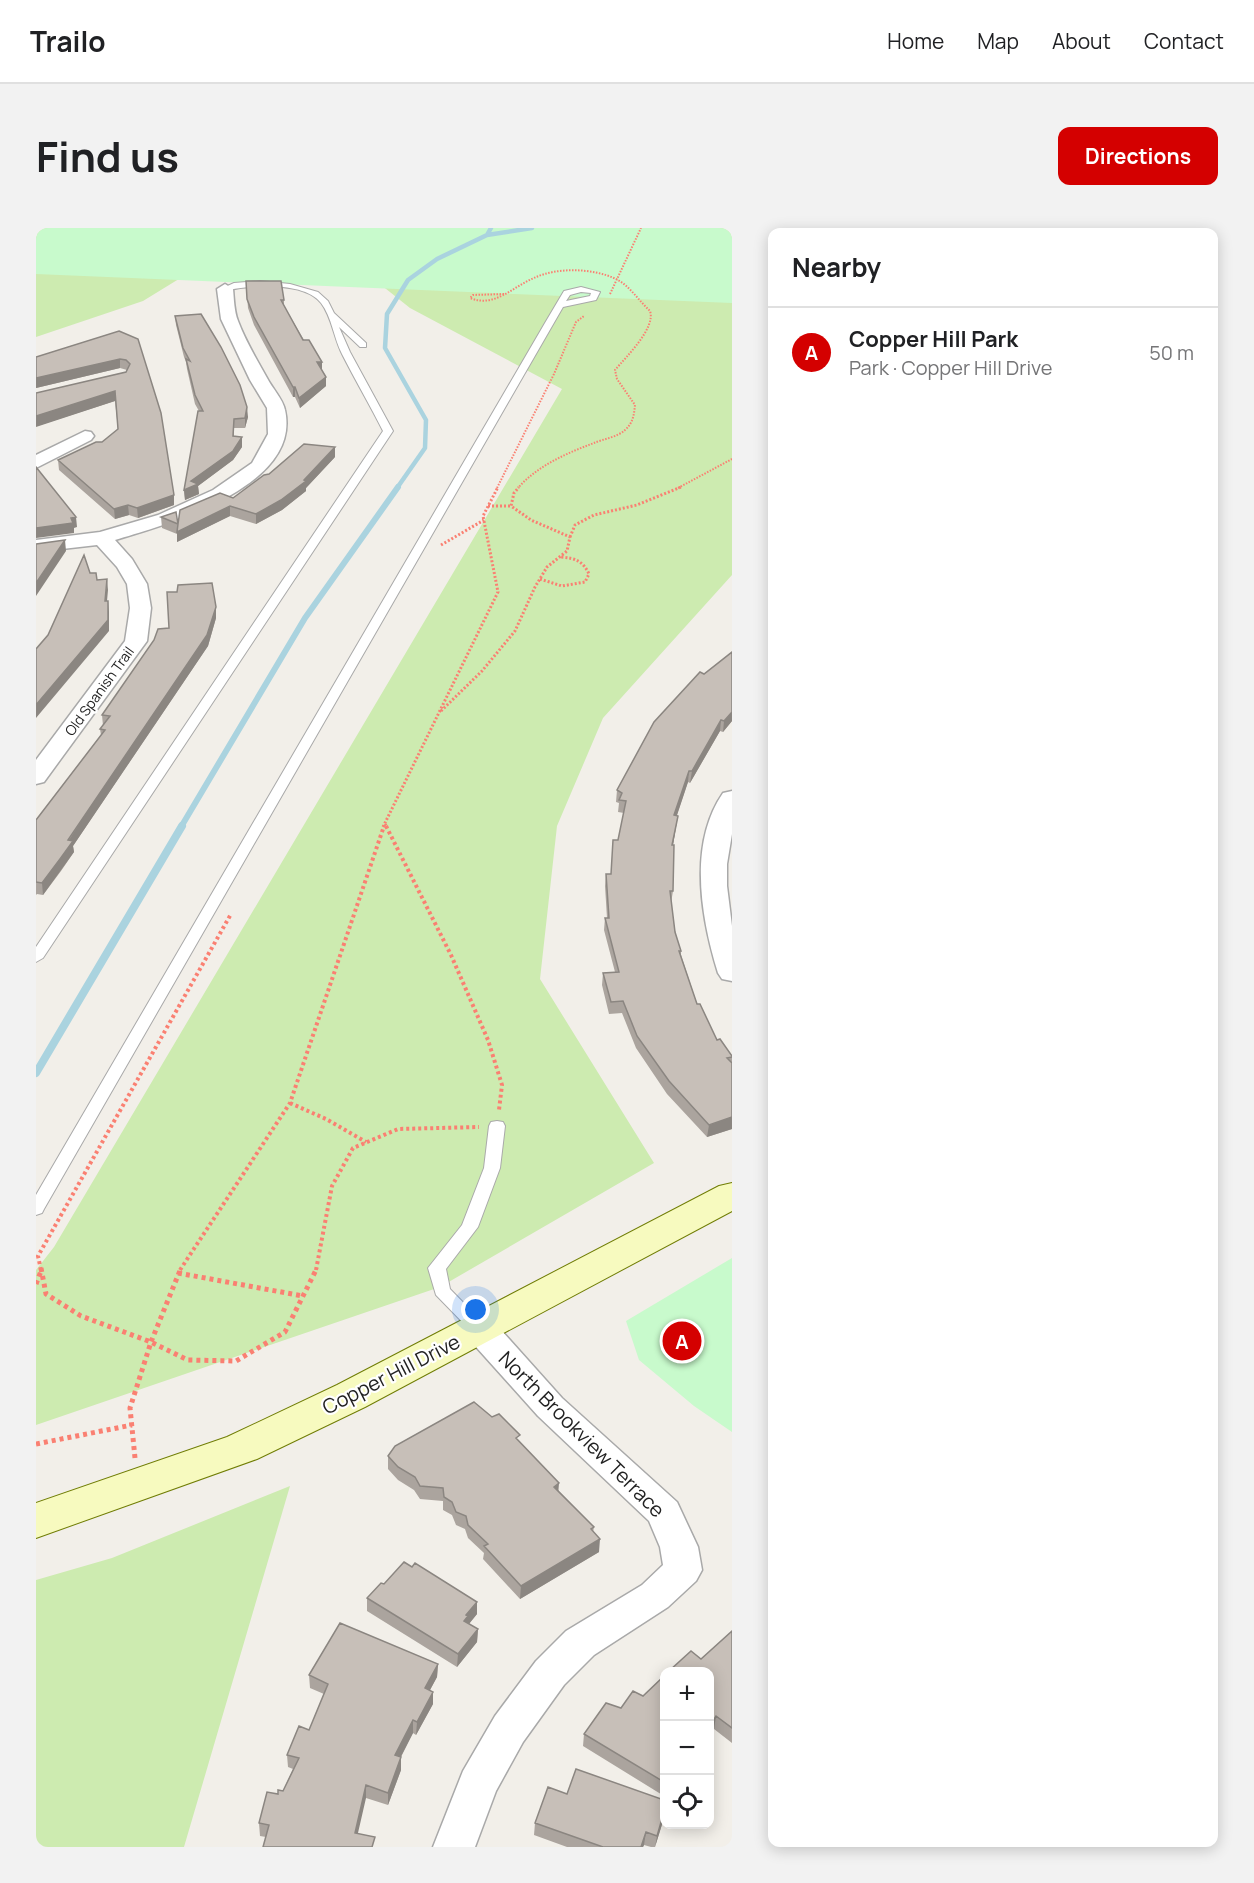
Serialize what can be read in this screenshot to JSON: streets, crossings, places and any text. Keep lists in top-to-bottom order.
{
  "streets": {
    "main road": ["Copper Hill Drive"],
    "street": ["Old Spanish Trail", "North Brookview Terrace"]
  },
  "crossings": [
    ["Copper Hill Drive", "North Brookview Terrace"]
  ],
  "page": {
    "header": "Trailo",
    "nav": [
      "Home",
      "Map",
      "About",
      "Contact"
    ],
    "title": "Find us",
    "buttons": "Directions",
    "heading": "Nearby",
    "list": [
      {
        "mark": "A",
        "name": "Copper Hill Park",
        "note": "Park · Copper Hill Drive",
        "value": "50 m"
      }
    ],
    "pins": "A",
    "map_buttons": ["+", "−"]
  }
}
